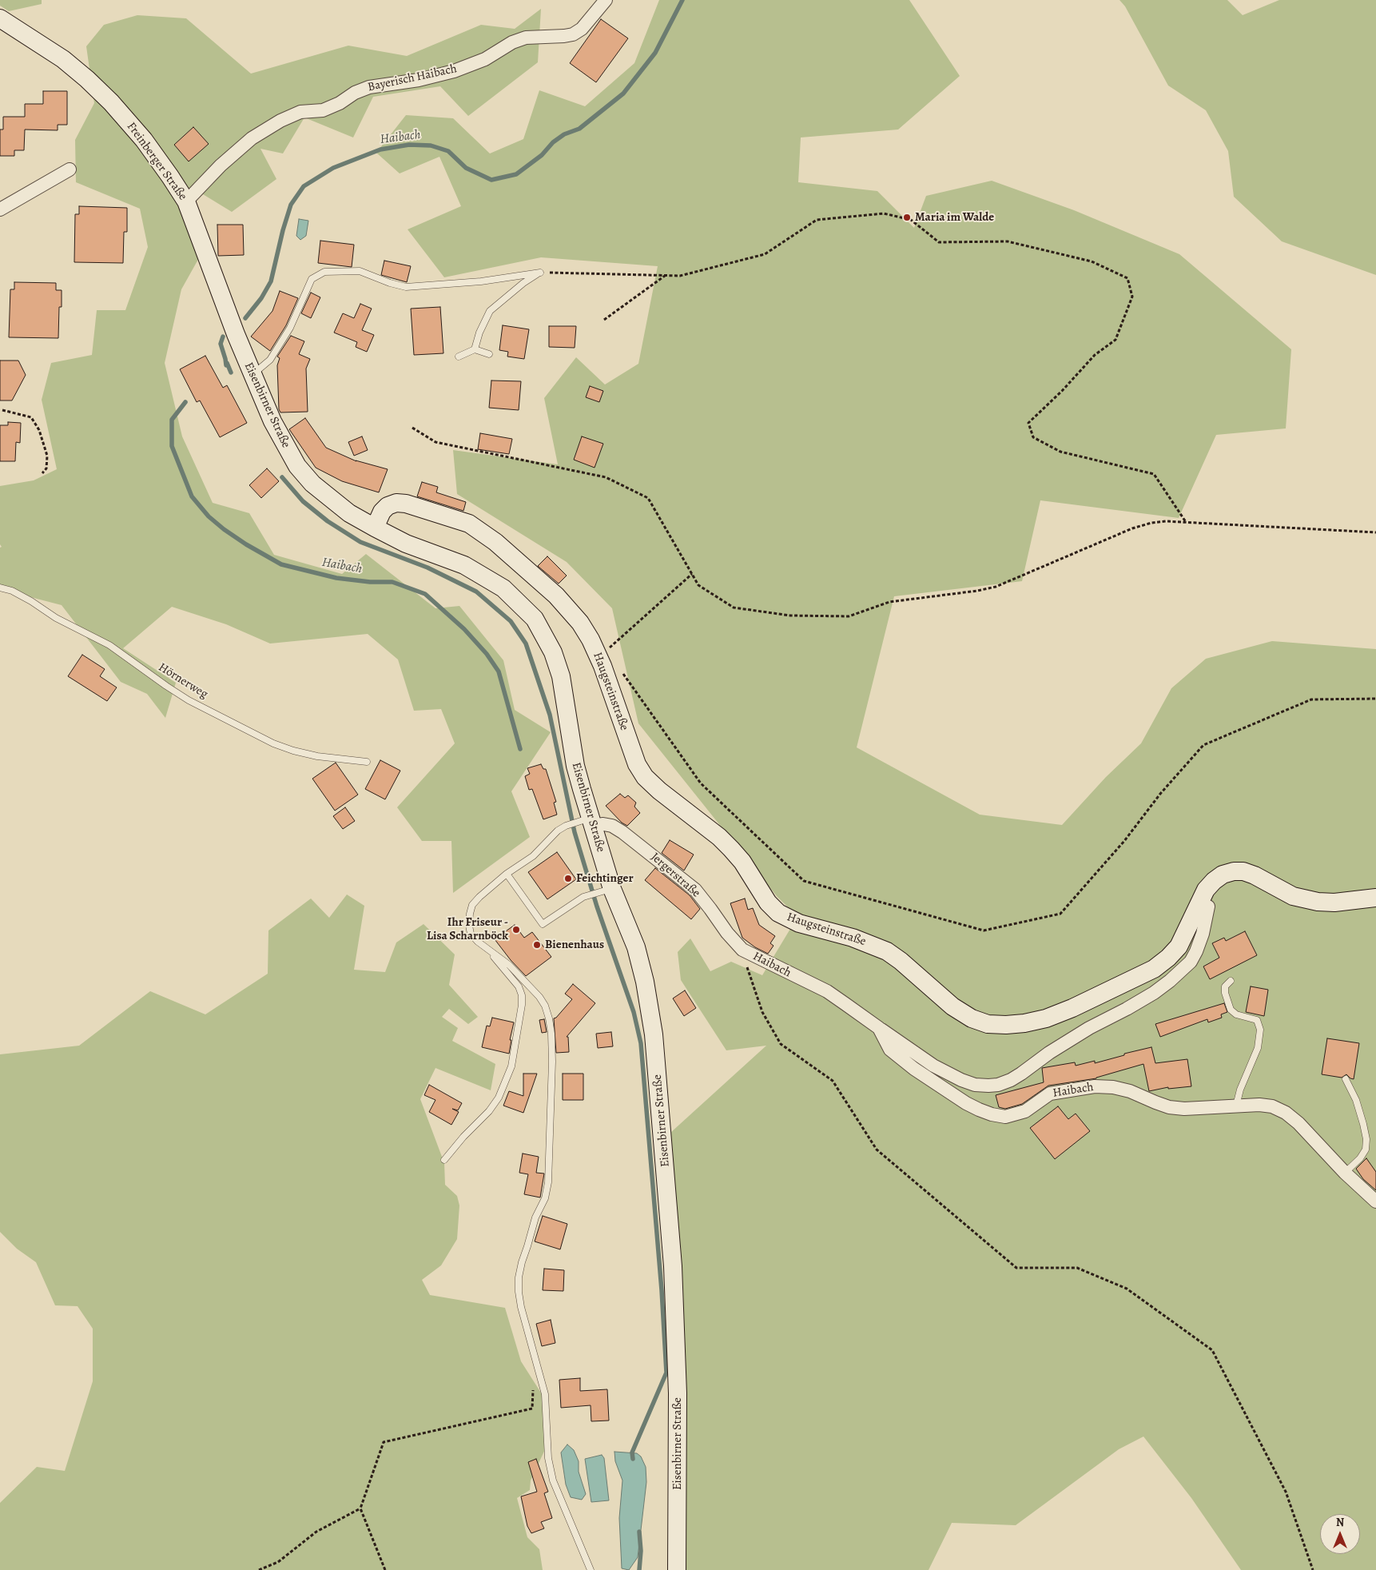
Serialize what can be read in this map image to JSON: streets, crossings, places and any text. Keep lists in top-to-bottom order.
{
  "streets": {
    "main road": ["Freinberger Straße", "Eisenbirner Straße", "Haugsteinstraße"],
    "street": ["Bayerisch Haibach", "Jergerstraße", "Haibach"],
    "lane": ["Hörnerweg"]
  },
  "crossings": [
    ["Bayerisch Haibach", "Freinberger Straße"],
    ["Freinberger Straße", "Eisenbirner Straße"],
    ["Eisenbirner Straße", "Haugsteinstraße"],
    ["Eisenbirner Straße", "Jergerstraße"],
    ["Jergerstraße", "Haibach"]
  ],
  "water": ["Haibach"],
  "places": [
    "Maria im Walde",
    "Feichtinger",
    "Ihr Friseur - Lisa Scharnböck",
    "Bienenhaus"
  ],
  "north": "top"
}
